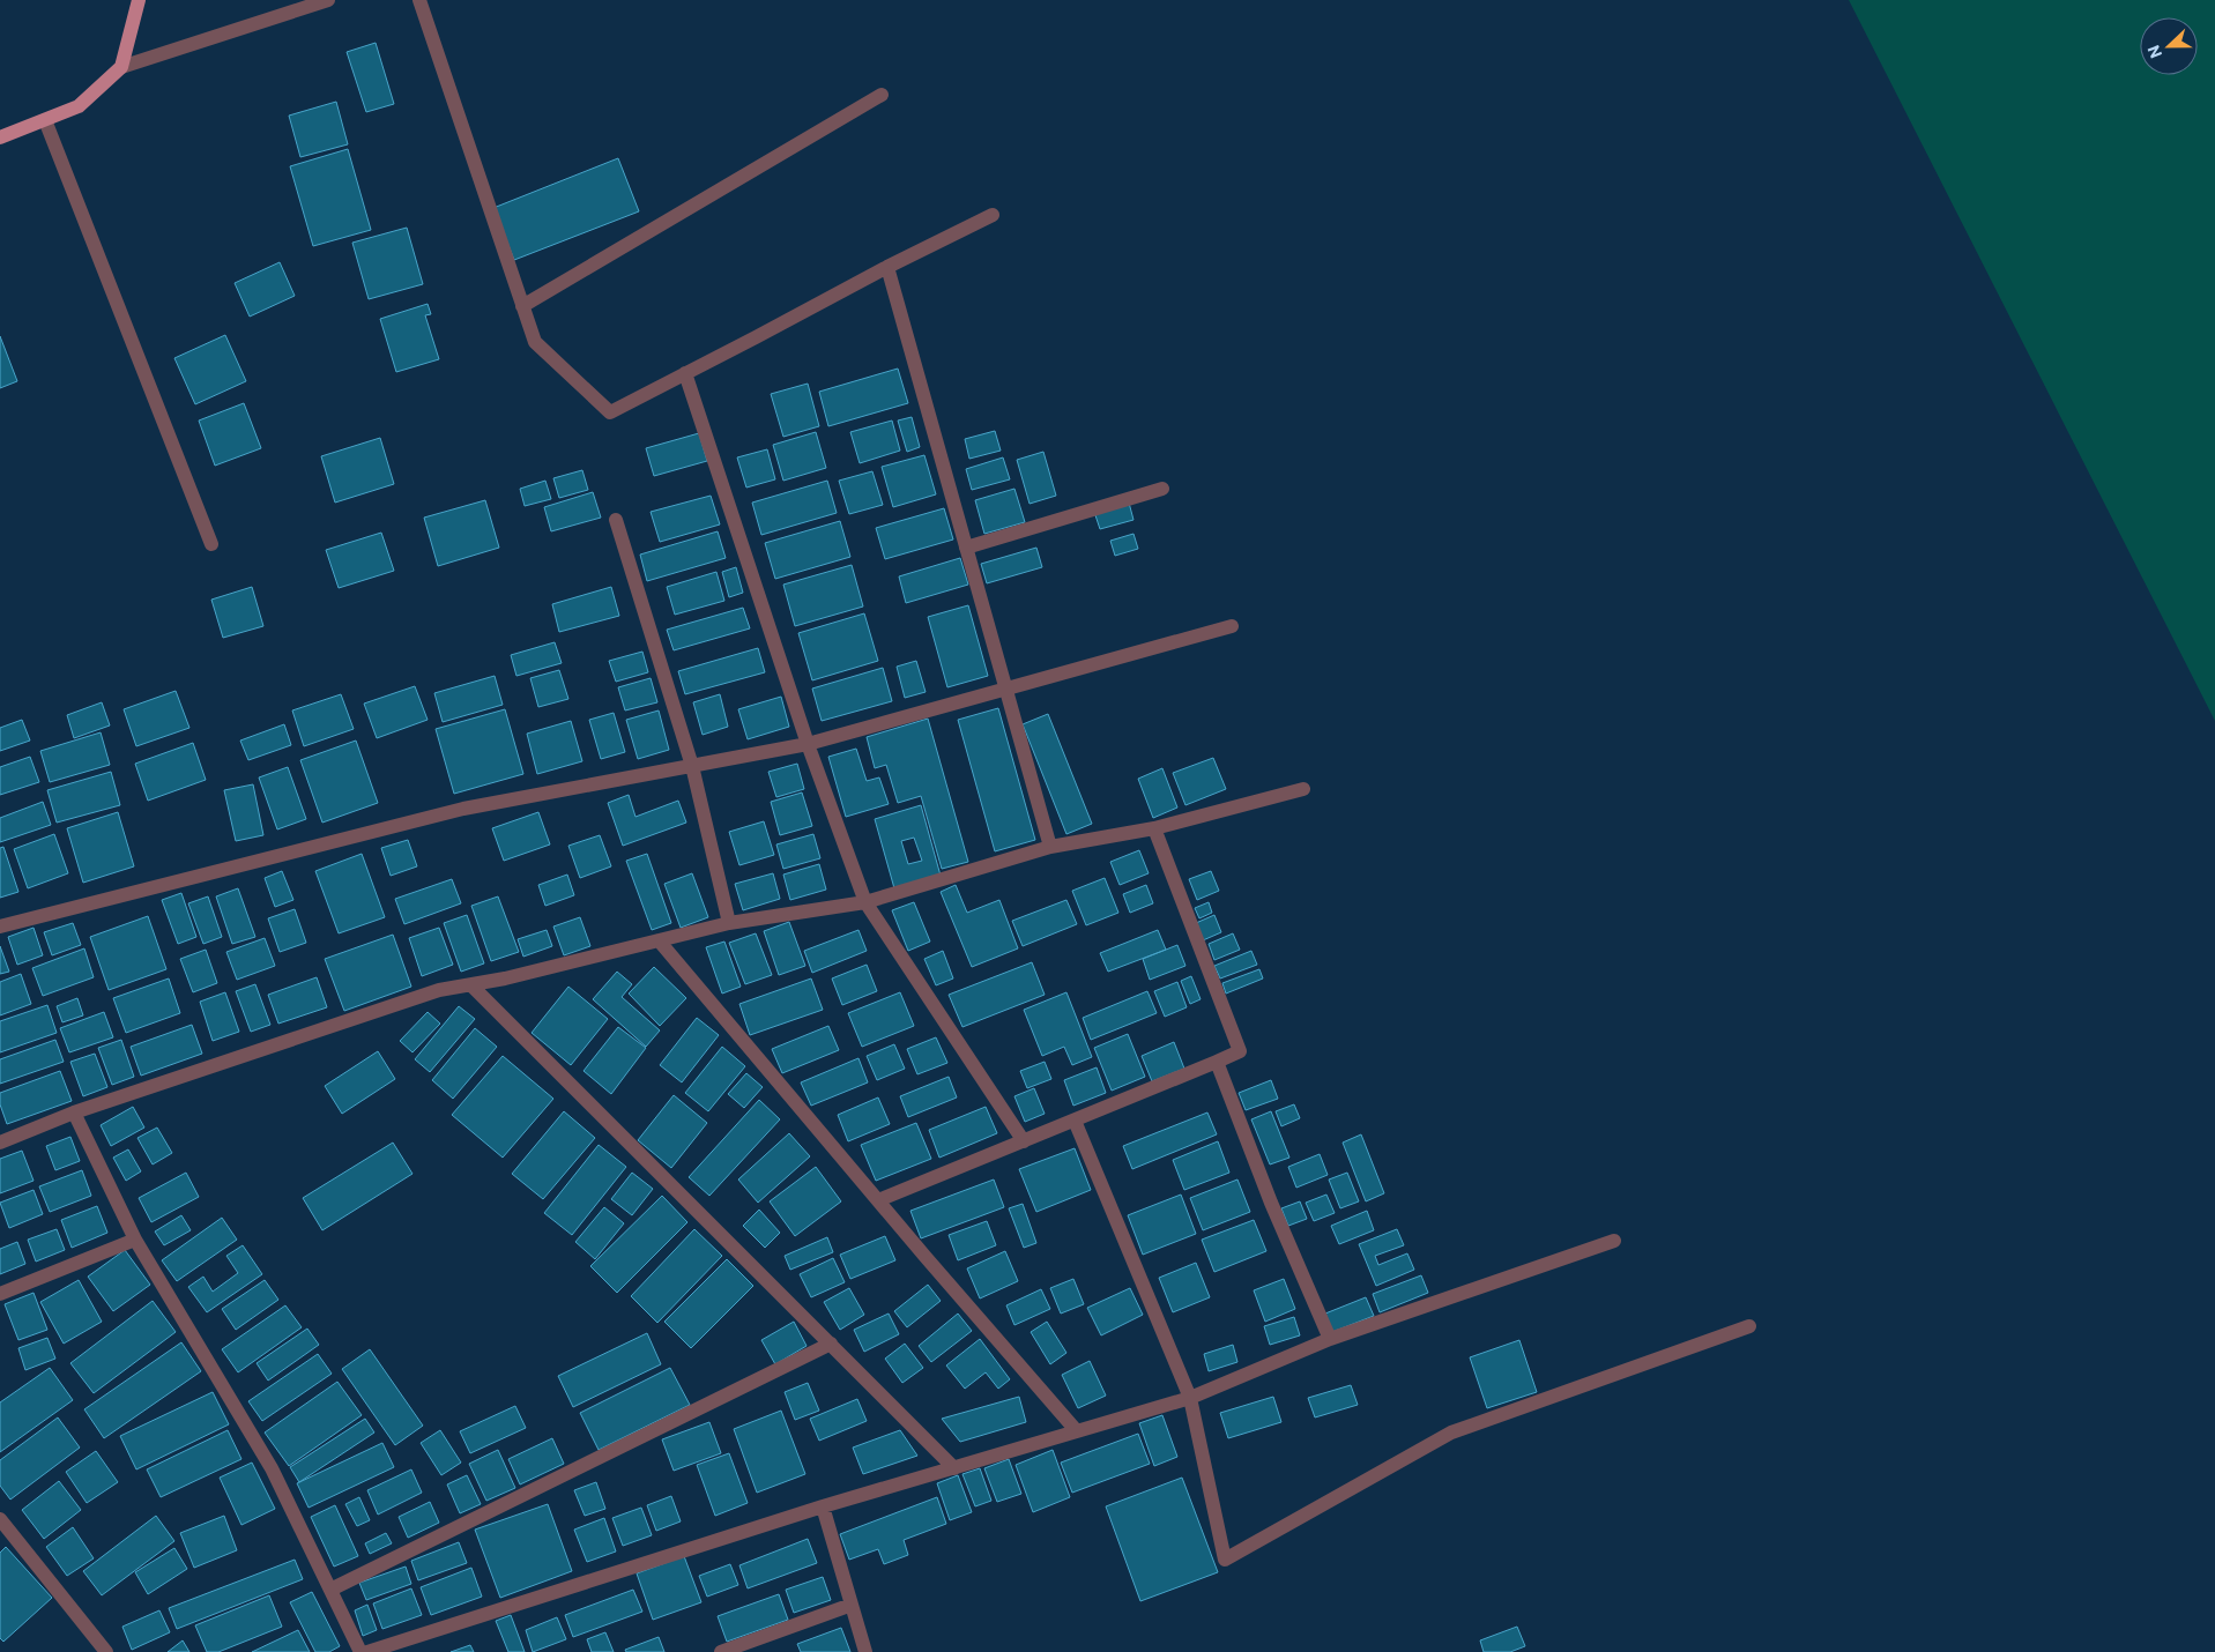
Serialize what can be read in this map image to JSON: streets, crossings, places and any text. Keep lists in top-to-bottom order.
{
  "north": "left"
}
